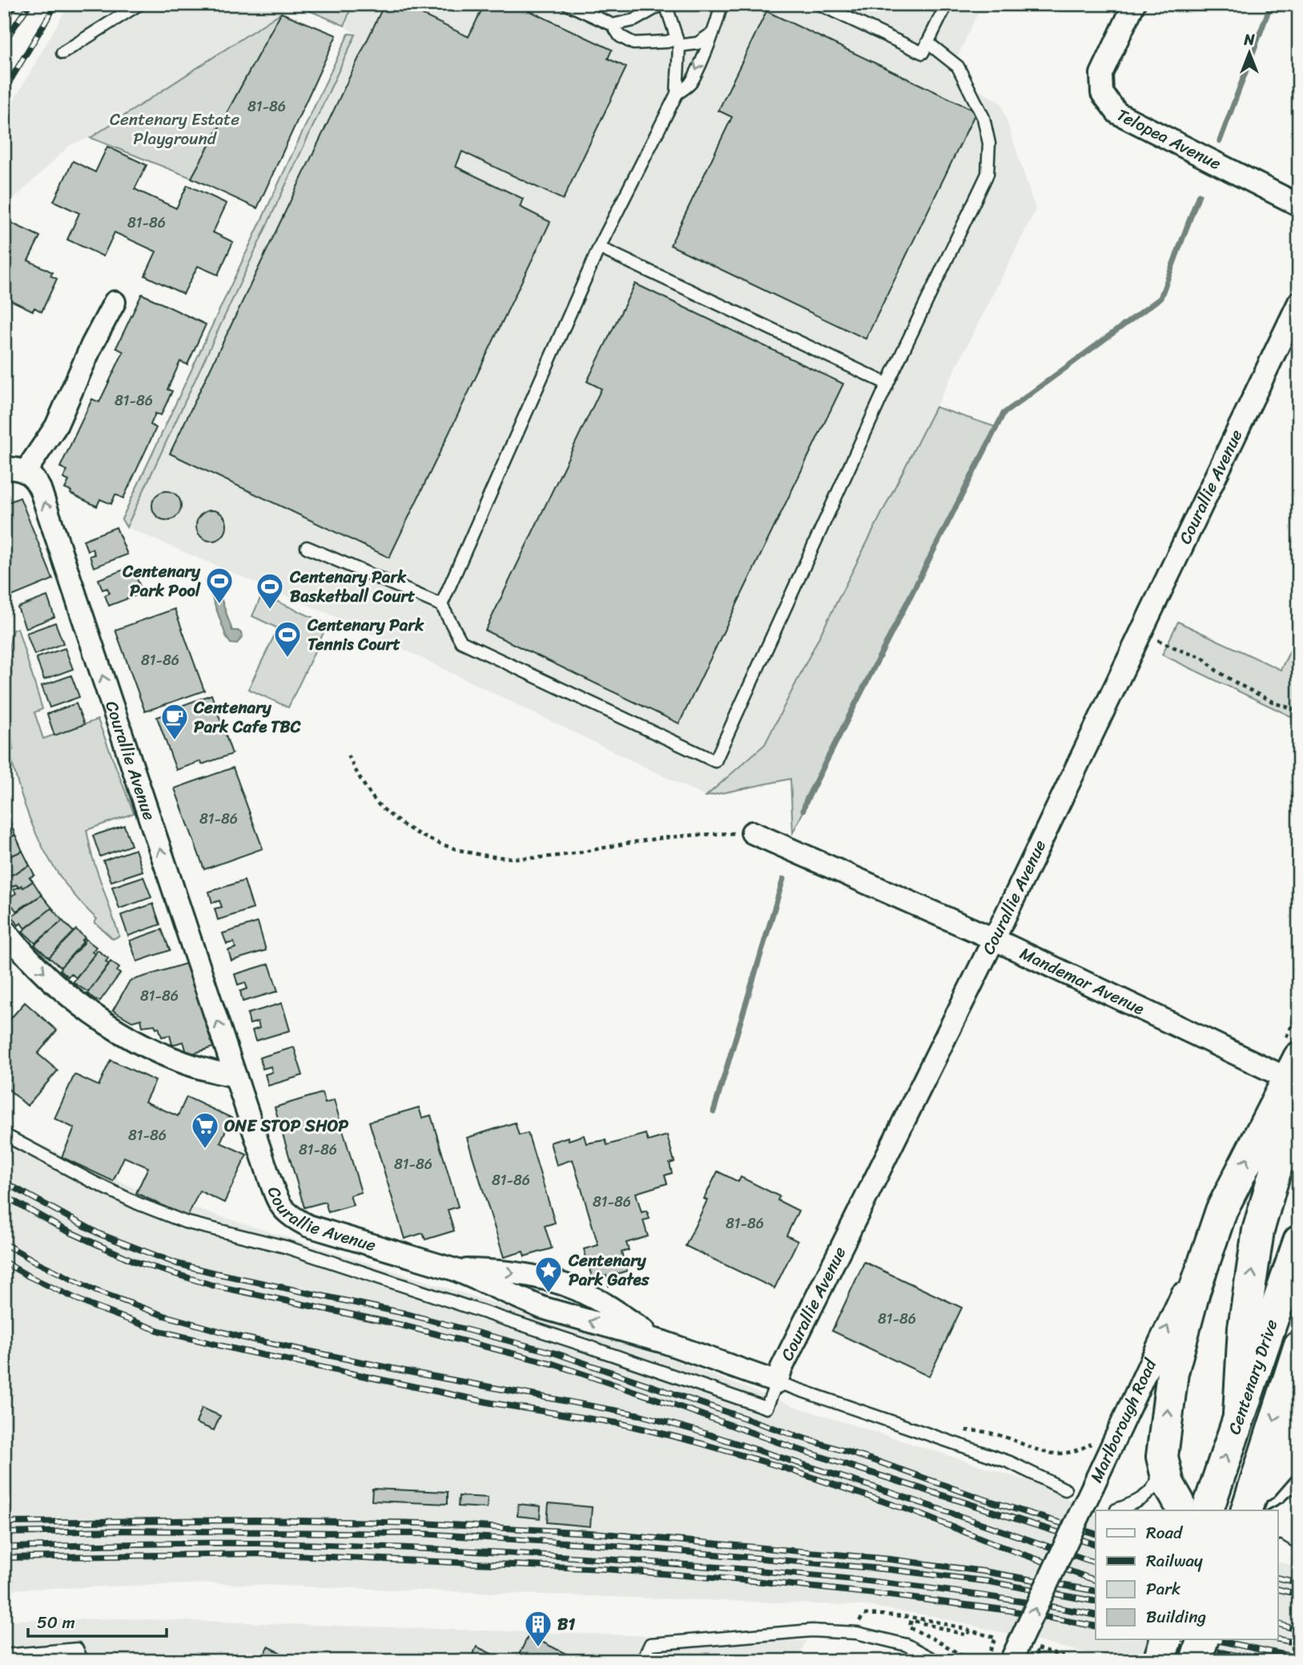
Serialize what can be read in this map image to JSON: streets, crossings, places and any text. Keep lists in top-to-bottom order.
{
  "streets": {
    "highway": ["Centenary Drive"],
    "street": [
      "Telopea Avenue",
      "Courallie Avenue",
      "Mandemar Avenue",
      "Marlborough Road"
    ]
  },
  "crossings": [
    ["Courallie Avenue", "Mandemar Avenue"]
  ],
  "one_way": ["Marlborough Road"],
  "parks": ["Centenary Estate Playground"],
  "places": {
    "sports": ["Centenary Park Pool", "Centenary Park Basketball Court", "Centenary Park Tennis Court"],
    "cafe": ["Centenary Park Cafe TBC"],
    "supermarket": ["ONE STOP SHOP"],
    "place": ["Centenary Park Gates"],
    "building": ["B1"]
  },
  "house_numbers": [
    "81-86",
    "81-86",
    "81-86",
    "81-86",
    "81-86",
    "81-86",
    "81-86",
    "81-86",
    "81-86",
    "81-86",
    "81-86",
    "81-86",
    "81-86"
  ],
  "legend": [
    "Road",
    "Railway",
    "Park",
    "Building"
  ],
  "scale_bar": "50 m",
  "north": "top"
}
